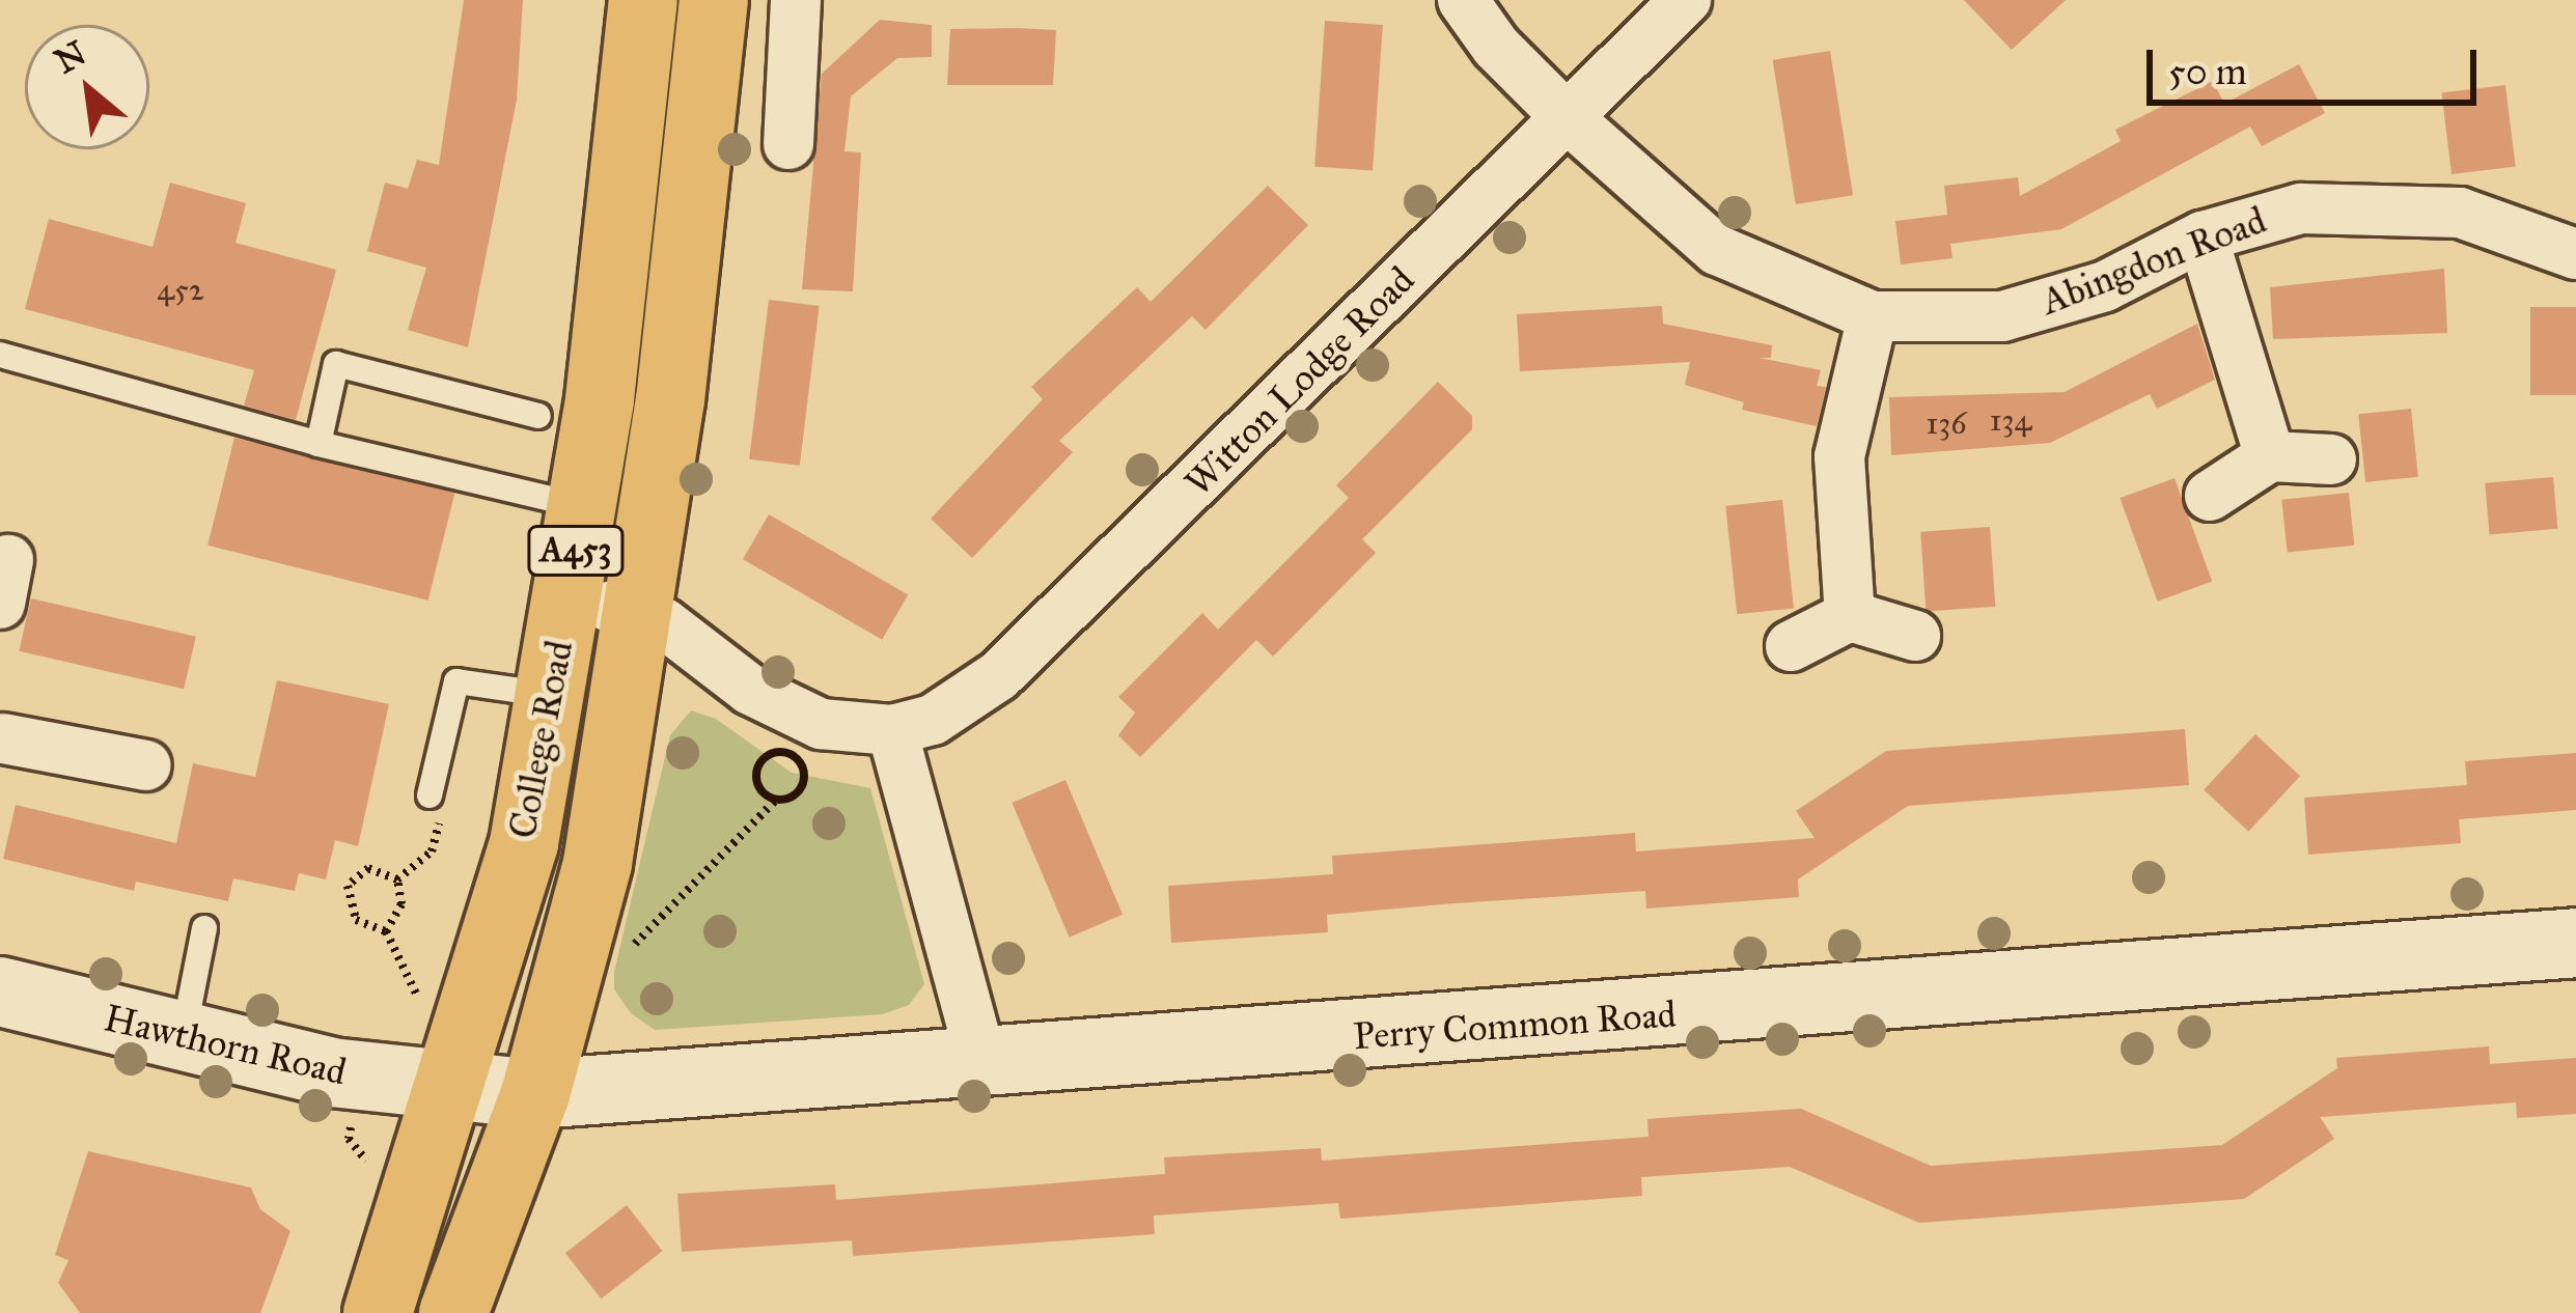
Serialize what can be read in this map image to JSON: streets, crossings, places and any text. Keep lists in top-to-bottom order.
{
  "streets": {
    "main road": ["A453", "College Road"],
    "street": [
      "Abingdon Road",
      "Witton Lodge Road",
      "Perry Common Road",
      "Hawthorn Road"
    ]
  },
  "crossings": [
    ["Abingdon Road", "Witton Lodge Road"],
    ["College Road", "Perry Common Road"],
    ["College Road", "Hawthorn Road"],
    ["Perry Common Road", "Hawthorn Road"]
  ],
  "house_numbers": ["452", "134", "136"],
  "scale_bar": "50 m",
  "north": "top left"
}
